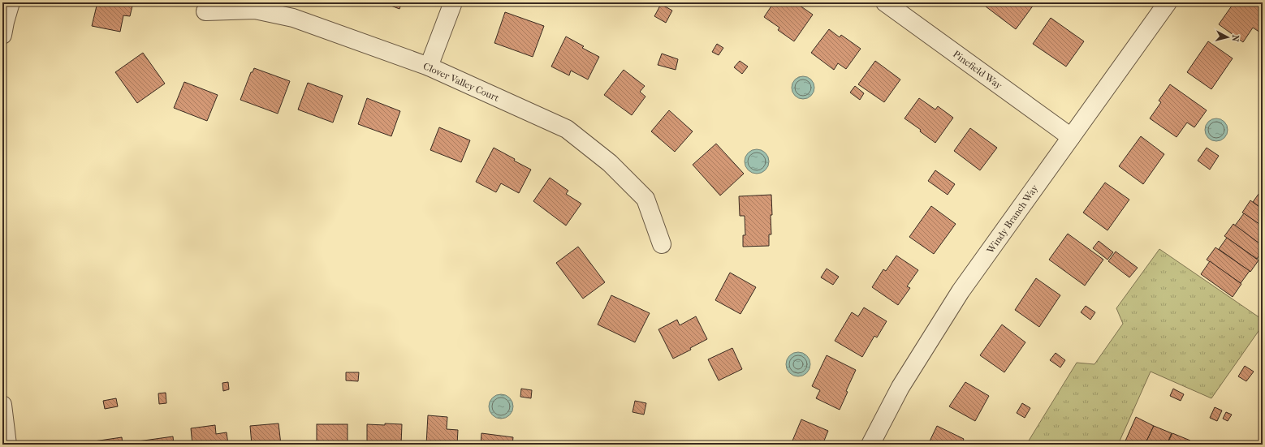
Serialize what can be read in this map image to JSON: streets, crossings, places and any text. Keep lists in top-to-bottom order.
{
  "streets": {
    "street": ["Pinefield Way", "Clover Valley Court", "Windy Branch Way"]
  },
  "crossings": [
    ["Pinefield Way", "Windy Branch Way"]
  ],
  "north": "right"
}
